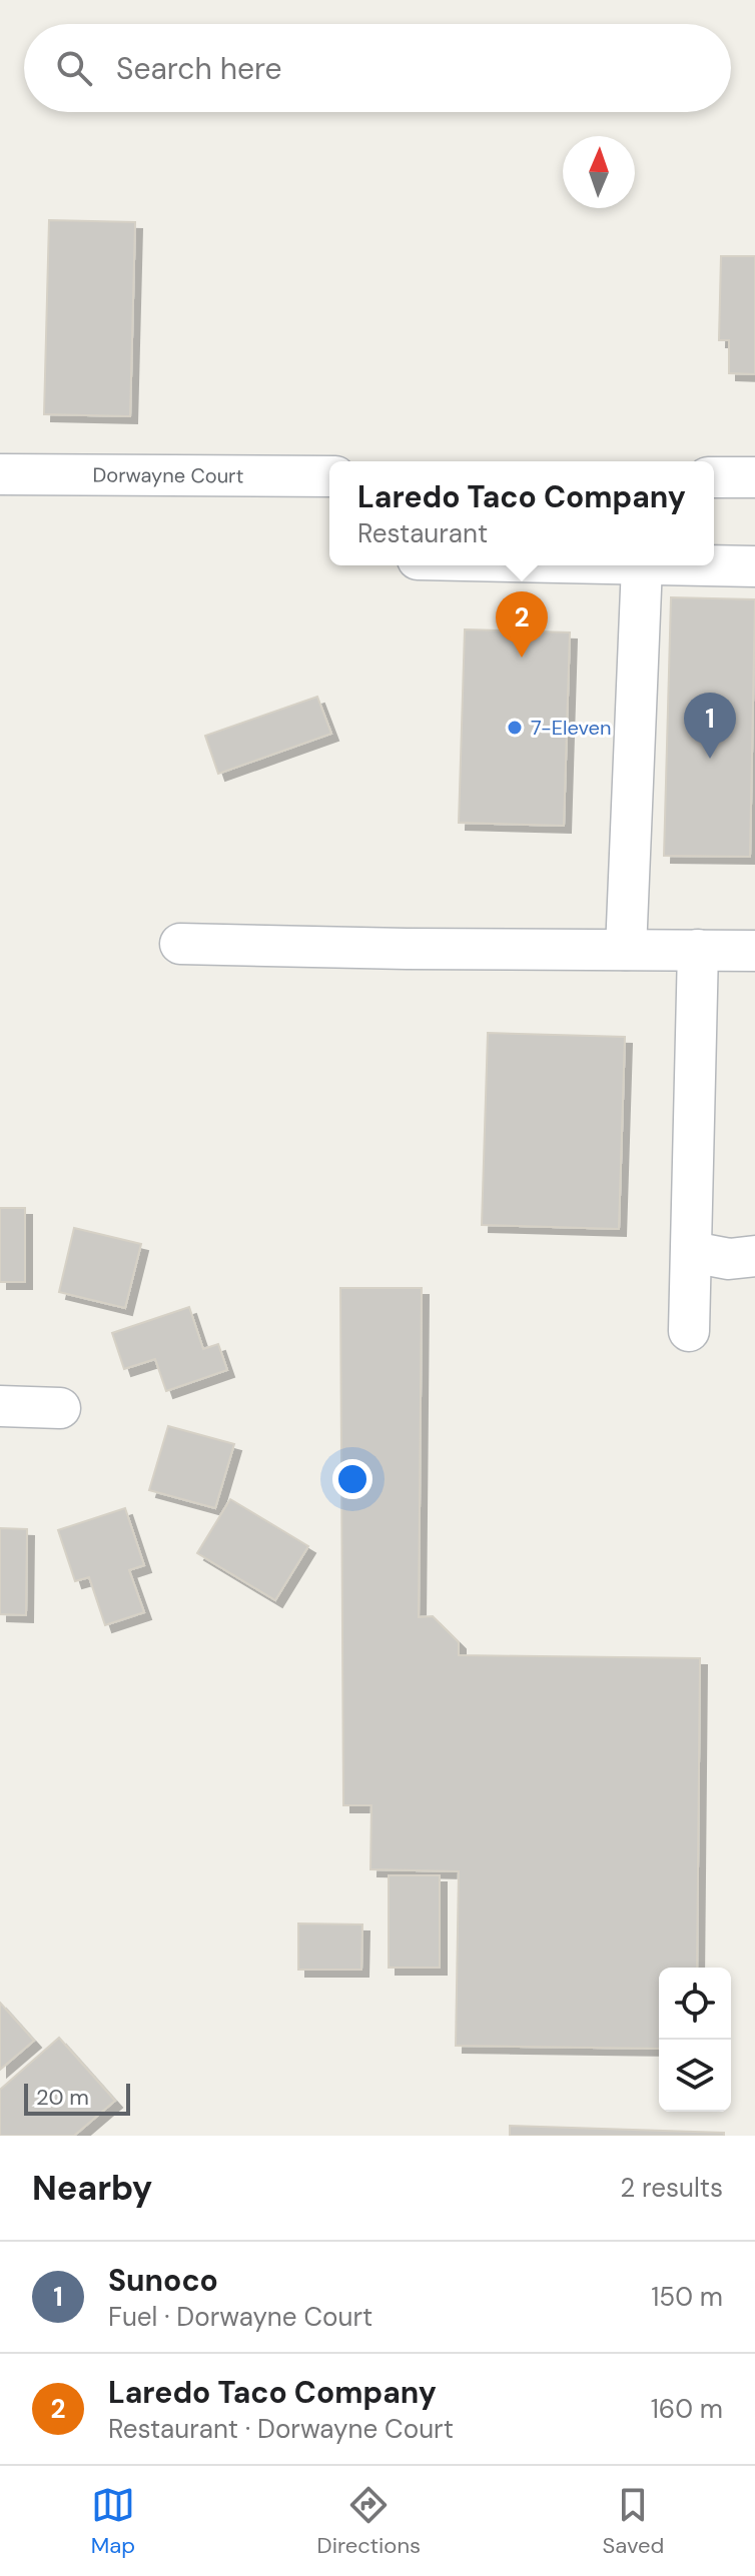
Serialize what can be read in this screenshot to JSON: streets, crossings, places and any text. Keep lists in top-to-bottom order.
{
  "streets": {
    "street": ["Dorwayne Court"]
  },
  "places": ["7-Eleven"],
  "scale_bar": "20 m",
  "north": "top",
  "page": {
    "search": "Search here",
    "popup": ["Laredo Taco Company", "Restaurant"],
    "pins": ["2", "1"],
    "scale": "20 m",
    "heading": ["Nearby", "2 results"],
    "list": [
      {
        "mark": "1",
        "name": "Sunoco",
        "note": "Fuel · Dorwayne Court",
        "value": "150 m"
      },
      {
        "mark": "2",
        "name": "Laredo Taco Company",
        "note": "Restaurant · Dorwayne Court",
        "value": "160 m"
      }
    ],
    "nav": ["Map", "Directions", "Saved"]
  }
}
